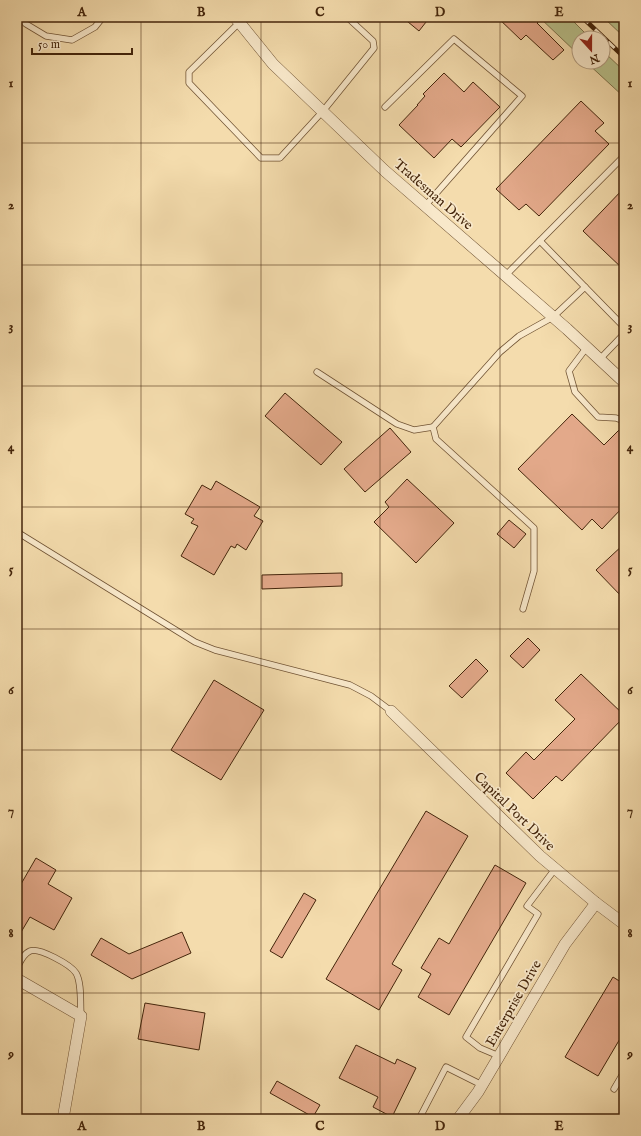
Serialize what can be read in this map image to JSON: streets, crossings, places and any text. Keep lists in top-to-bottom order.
{
  "streets": {
    "street": ["Tradesman Drive", "Capital Port Drive", "Enterprise Drive"]
  },
  "crossings": [
    ["Capital Port Drive", "Enterprise Drive"]
  ],
  "scale_bar": "50 m",
  "north": "bottom",
  "grid": {
    "columns": [
      "A",
      "B",
      "C",
      "D",
      "E"
    ],
    "rows": [
      "1",
      "2",
      "3",
      "4",
      "5",
      "6",
      "7",
      "8",
      "9"
    ]
  }
}
